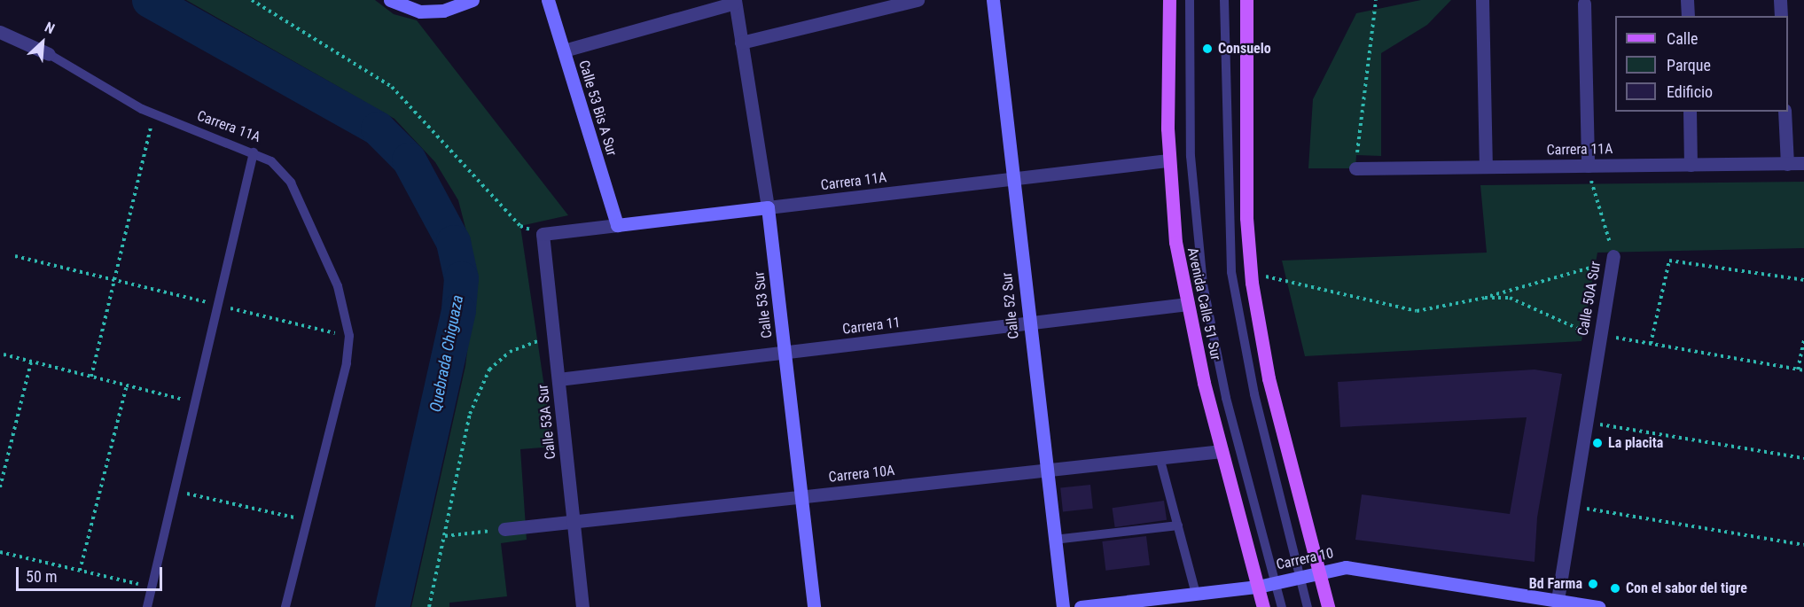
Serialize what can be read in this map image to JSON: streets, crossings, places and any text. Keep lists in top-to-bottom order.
{
  "streets": {
    "main road": ["Avenida Calle 51 Sur"],
    "street": [
      "Calle 53 Bis A Sur",
      "Carrera 11A",
      "Calle 50A Sur",
      "Calle 53 Sur",
      "Calle 52 Sur",
      "Carrera 11",
      "Calle 53A Sur",
      "Carrera 10A",
      "Carrera 10"
    ]
  },
  "crossings": [
    ["Calle 53 Bis A Sur", "Carrera 11A"],
    ["Carrera 11A", "Calle 50A Sur"],
    ["Carrera 11A", "Avenida Calle 51 Sur"],
    ["Carrera 11A", "Calle 53 Sur"],
    ["Carrera 11A", "Calle 52 Sur"],
    ["Carrera 11A", "Calle 53A Sur"],
    ["Calle 50A Sur", "Carrera 10"],
    ["Avenida Calle 51 Sur", "Carrera 11"],
    ["Avenida Calle 51 Sur", "Carrera 10A"],
    ["Avenida Calle 51 Sur", "Carrera 10"],
    ["Calle 53 Sur", "Carrera 11"],
    ["Calle 53 Sur", "Carrera 10A"],
    ["Calle 52 Sur", "Carrera 11"],
    ["Calle 52 Sur", "Carrera 10A"],
    ["Carrera 11", "Calle 53A Sur"],
    ["Calle 53A Sur", "Carrera 10A"]
  ],
  "water": ["Quebrada Chiguaza"],
  "places": [
    "Consuelo",
    "La placita",
    "Bd Farma",
    "Con el sabor del tigre"
  ],
  "legend": ["Calle", "Parque", "Edificio"],
  "scale_bar": "50 m",
  "north": "top right"
}
